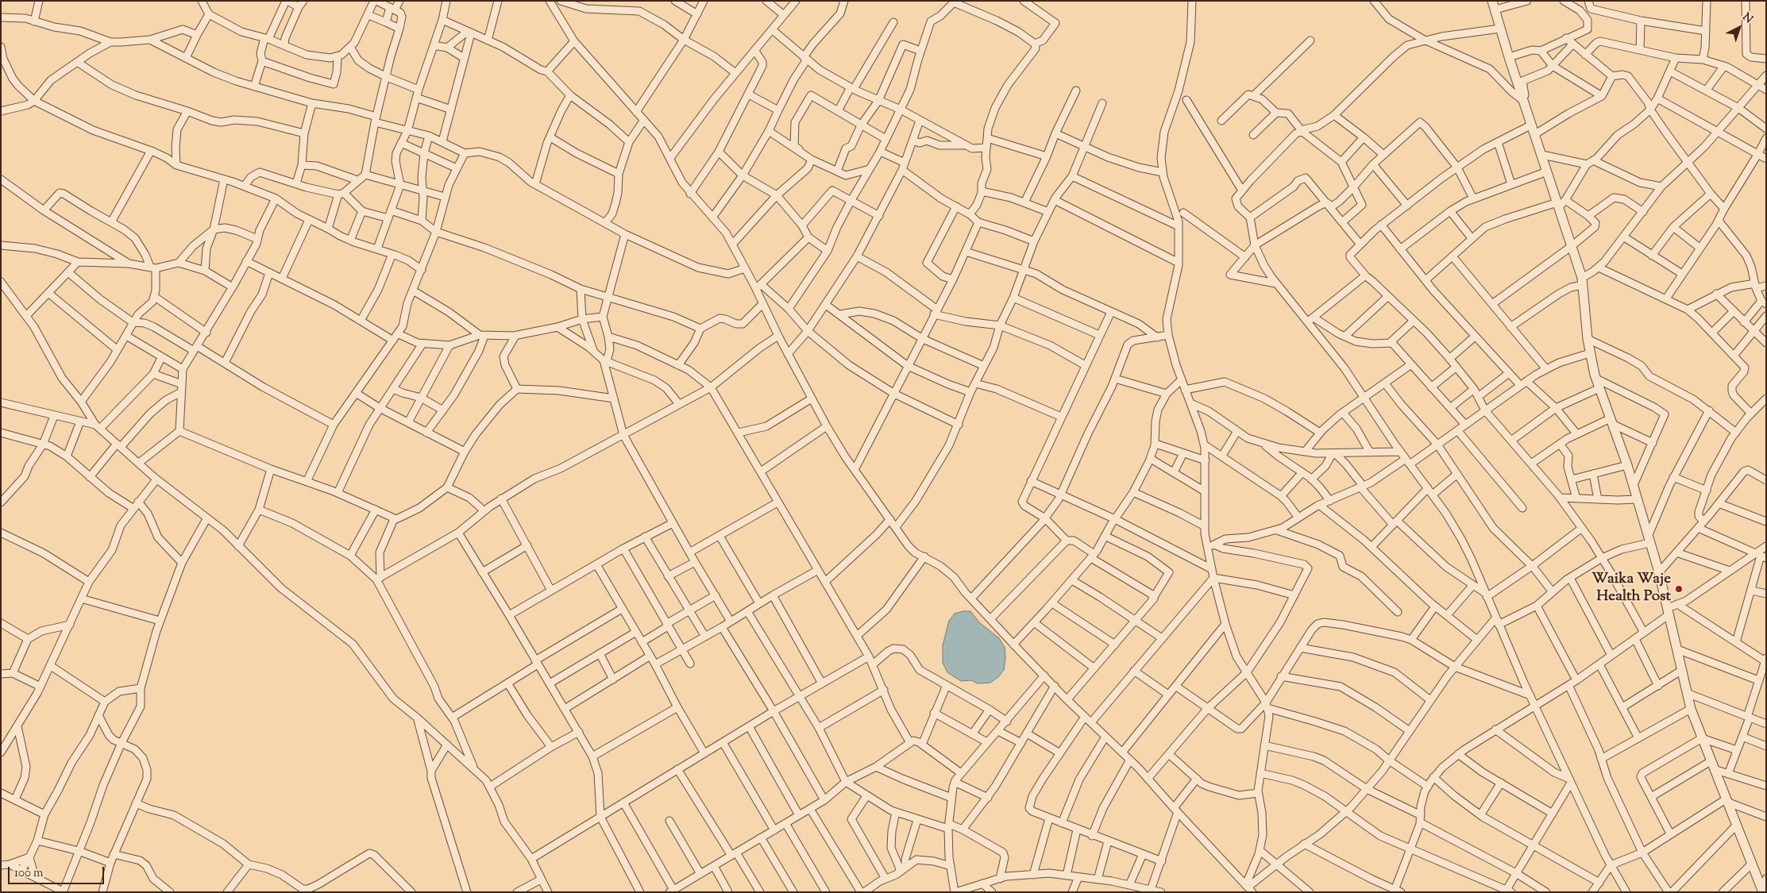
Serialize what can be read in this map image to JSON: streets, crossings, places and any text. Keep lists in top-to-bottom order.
{
  "places": ["Waika Waje Health Post"],
  "scale_bar": "100 m",
  "north": "top right"
}
